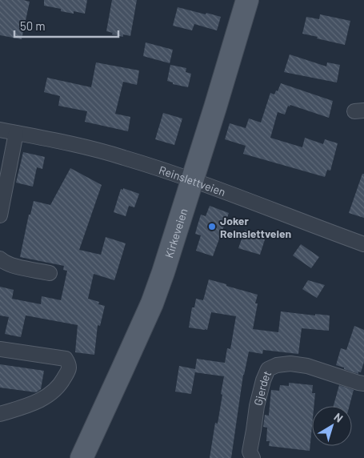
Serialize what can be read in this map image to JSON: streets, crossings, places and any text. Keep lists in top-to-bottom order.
{
  "streets": {
    "main road": ["Kirkeveien"],
    "street": ["Reinslettveien", "Gjerdet"]
  },
  "crossings": [
    ["Reinslettveien", "Kirkeveien"]
  ],
  "places": ["Joker Reinslettveien"],
  "scale_bar": "50 m",
  "north": "top right"
}
